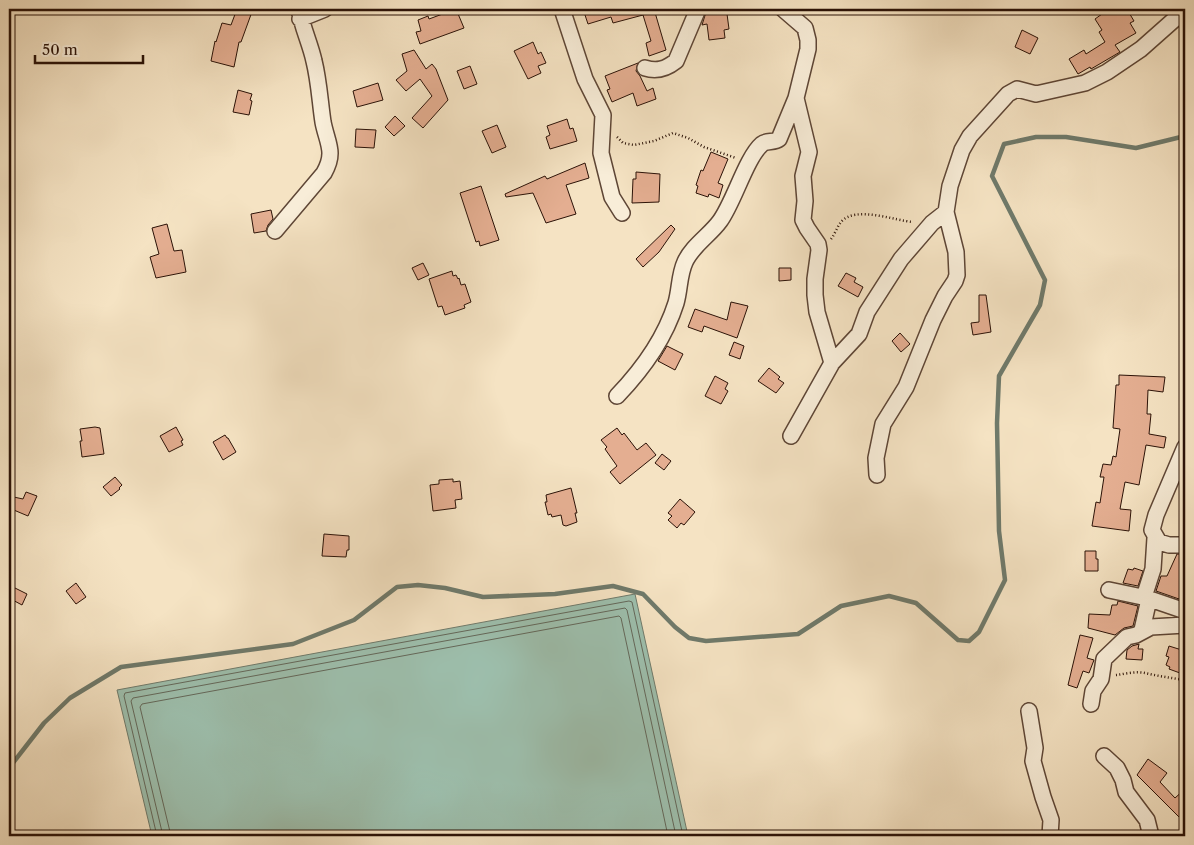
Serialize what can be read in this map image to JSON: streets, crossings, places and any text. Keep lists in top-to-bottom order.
{
  "scale_bar": "50 m"
}
